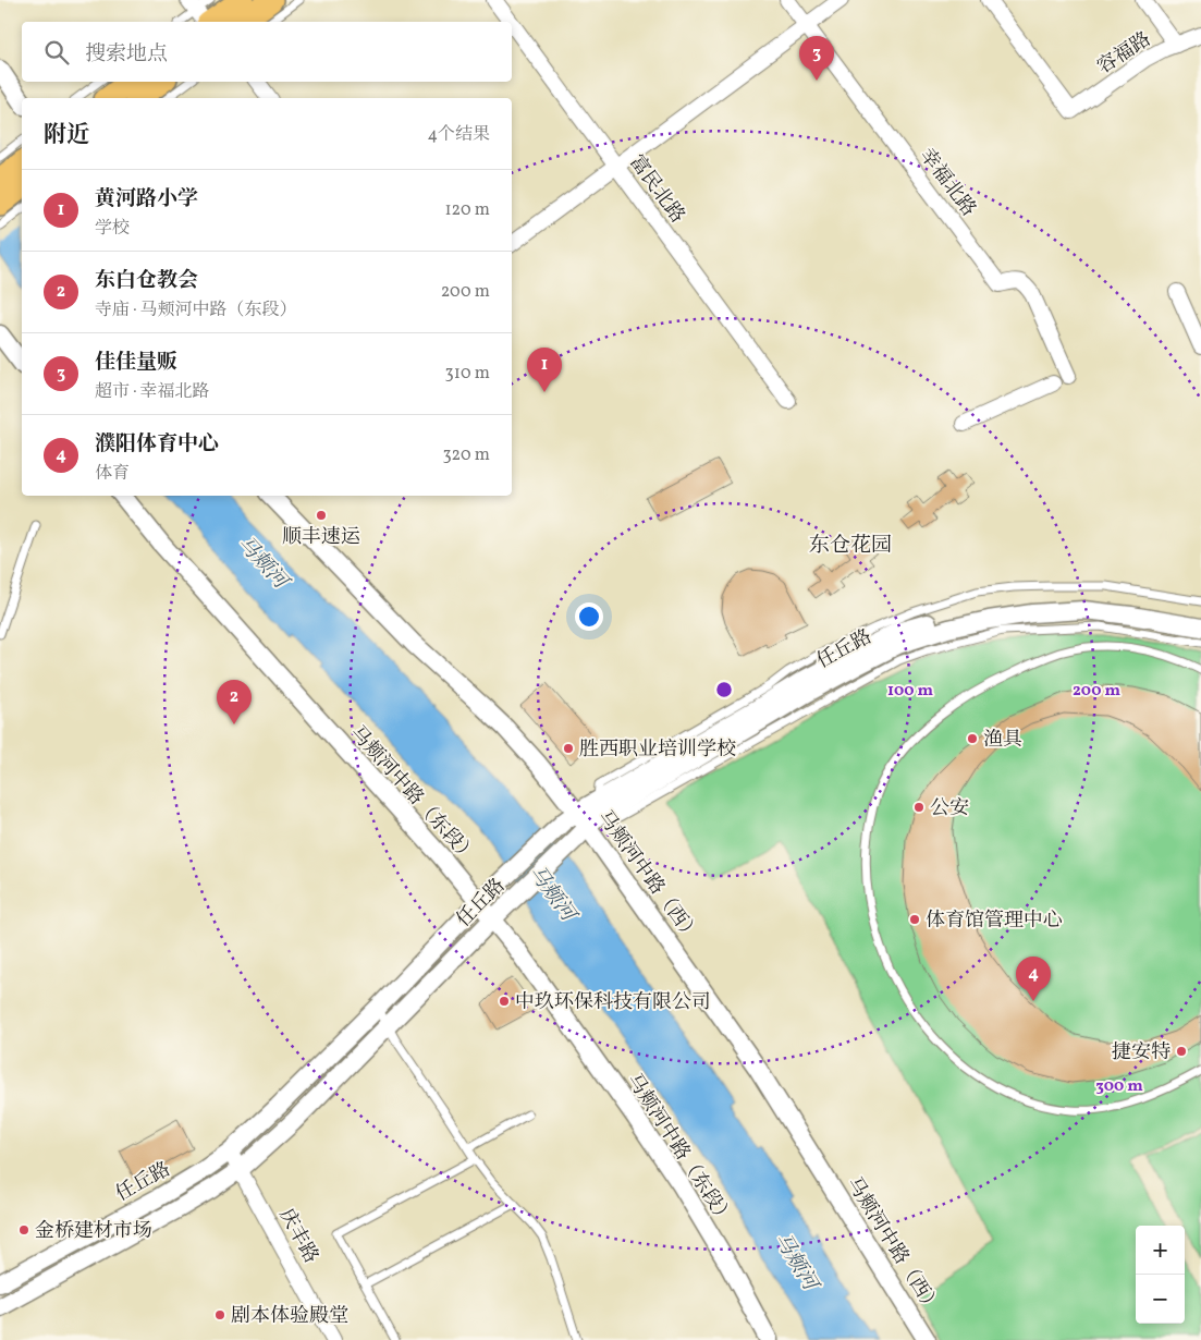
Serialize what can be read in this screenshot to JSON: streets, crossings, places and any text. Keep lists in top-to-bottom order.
{
  "streets": {
    "street": [
      "容福路",
      "幸福北路",
      "富民北路",
      "任丘路",
      "马颊河中路（东段）",
      "马颊河中路（西）",
      "庆丰路"
    ]
  },
  "crossings": [
    ["任丘路", "马颊河中路（东段）"],
    ["任丘路", "马颊河中路（西）"],
    ["任丘路", "庆丰路"]
  ],
  "districts": ["东仓花园"],
  "water": ["马颊河"],
  "places": [
    "顺丰速运",
    "渔具",
    "胜西职业培训学校",
    "公安",
    "体育馆管理中心",
    "中玖环保科技有限公司",
    "捷安特",
    "金桥建材市场",
    "剧本体验殿堂"
  ],
  "page": {
    "search": "搜索地点",
    "pins": [
      "3",
      "1",
      "2",
      "4"
    ],
    "heading": ["附近", "4个结果"],
    "list": [
      {
        "mark": "1",
        "name": "黄河路小学",
        "note": "学校",
        "value": "120 m"
      },
      {
        "mark": "2",
        "name": "东白仓教会",
        "note": "寺庙 · 马颊河中路（东段）",
        "value": "200 m"
      },
      {
        "mark": "3",
        "name": "佳佳量贩",
        "note": "超市 · 幸福北路",
        "value": "310 m"
      },
      {
        "mark": "4",
        "name": "濮阳体育中心",
        "note": "体育",
        "value": "320 m"
      }
    ],
    "map_buttons": ["+", "−"]
  },
  "rings": ["100 m", "200 m", "300 m"]
}
